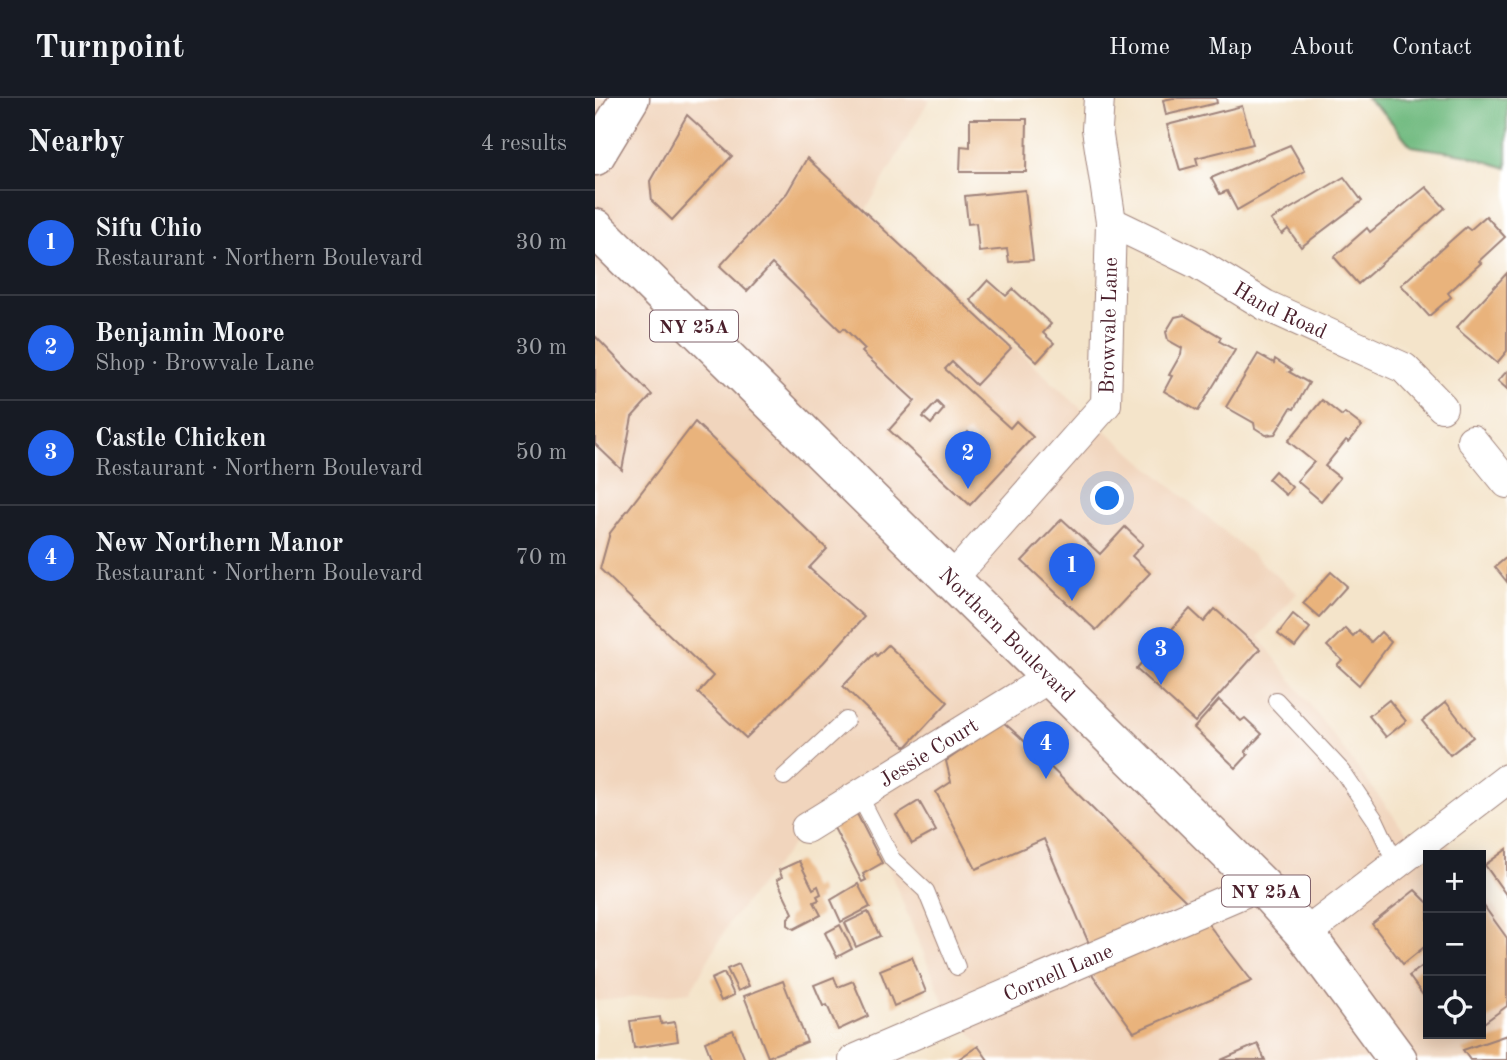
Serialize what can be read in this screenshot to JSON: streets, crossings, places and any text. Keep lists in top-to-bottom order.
{
  "streets": {
    "main road": ["NY 25A", "Northern Boulevard"],
    "street": [
      "Hand Road",
      "Browvale Lane",
      "Jessie Court",
      "Cornell Lane"
    ]
  },
  "crossings": [
    ["Hand Road", "Browvale Lane"],
    ["Browvale Lane", "Northern Boulevard"],
    ["Northern Boulevard", "Jessie Court"],
    ["Northern Boulevard", "Cornell Lane"]
  ],
  "page": {
    "header": "Turnpoint",
    "nav": [
      "Home",
      "Map",
      "About",
      "Contact"
    ],
    "heading": ["Nearby", "4 results"],
    "list": [
      {
        "mark": "1",
        "name": "Sifu Chio",
        "note": "Restaurant · Northern Boulevard",
        "value": "30 m"
      },
      {
        "mark": "2",
        "name": "Benjamin Moore",
        "note": "Shop · Browvale Lane",
        "value": "30 m"
      },
      {
        "mark": "3",
        "name": "Castle Chicken",
        "note": "Restaurant · Northern Boulevard",
        "value": "50 m"
      },
      {
        "mark": "4",
        "name": "New Northern Manor",
        "note": "Restaurant · Northern Boulevard",
        "value": "70 m"
      }
    ],
    "pins": [
      "2",
      "1",
      "3",
      "4"
    ],
    "map_buttons": ["+", "−"]
  }
}
